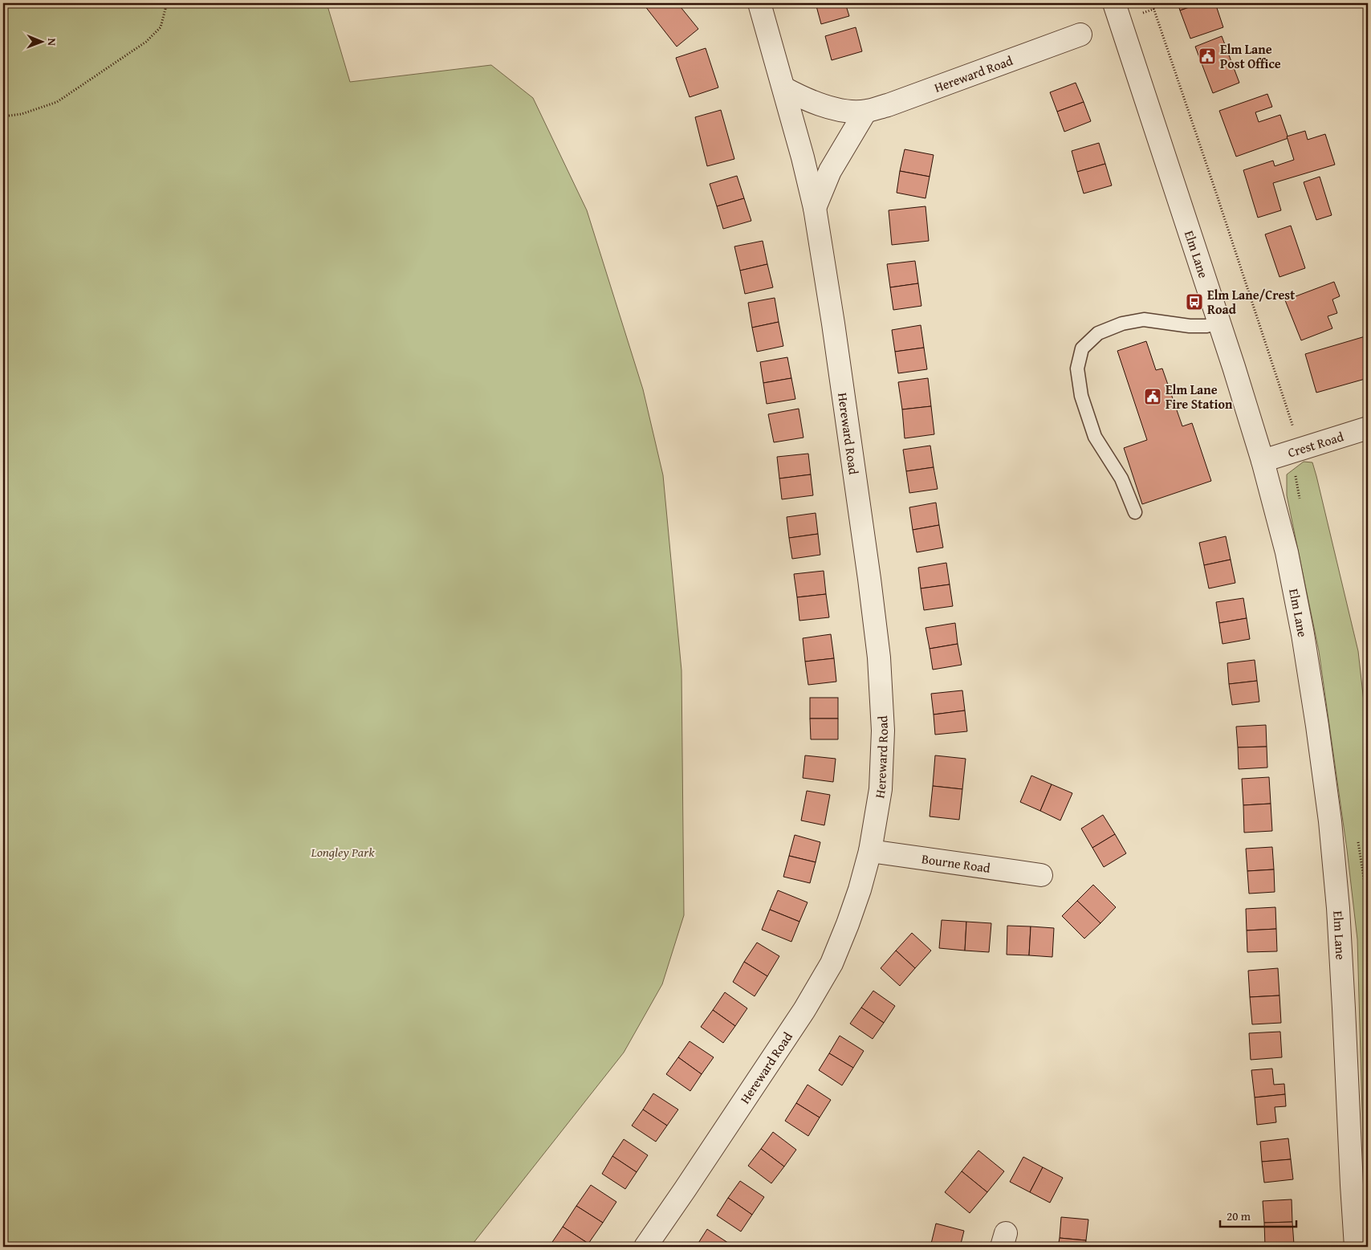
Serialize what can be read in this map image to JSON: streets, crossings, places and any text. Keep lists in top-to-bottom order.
{
  "streets": {
    "street": [
      "Hereward Road",
      "Elm Lane",
      "Crest Road",
      "Bourne Road"
    ]
  },
  "crossings": [
    ["Hereward Road", "Bourne Road"],
    ["Elm Lane", "Crest Road"]
  ],
  "parks": ["Longley Park"],
  "places": {
    "public building": ["Elm Lane Post Office", "Elm Lane Fire Station"],
    "bus stop": ["Elm Lane/Crest Road"]
  },
  "scale_bar": "20 m",
  "north": "right"
}
